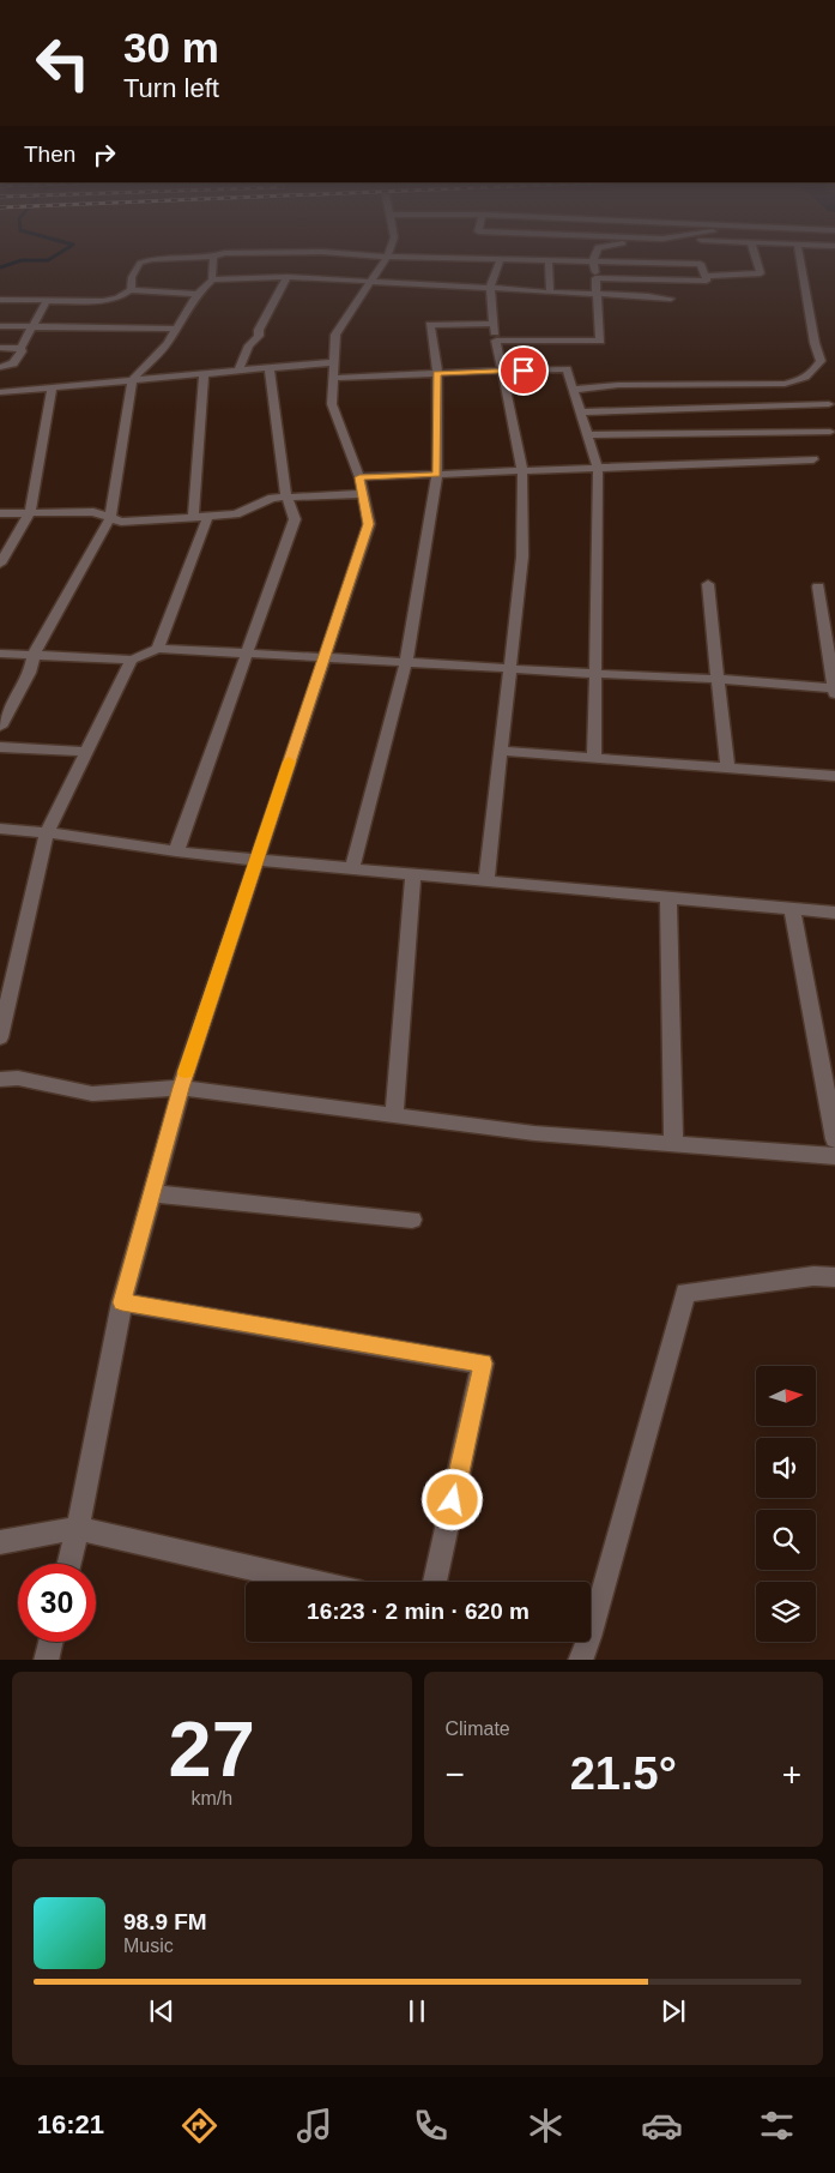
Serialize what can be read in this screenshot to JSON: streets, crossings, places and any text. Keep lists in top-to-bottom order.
{
  "north": "right",
  "page": {
    "turn": ["30 m", "Turn left"],
    "then": "Then",
    "limit": "30",
    "trip": "16:23 · 2 min · 620 m",
    "tile": [
      ["27", "km/h"],
      "Climate"
    ],
    "heat": ["−", "21.5°", "+"],
    "song": ["98.9 FM", "Music"],
    "tabs": "16:21"
  }
}
